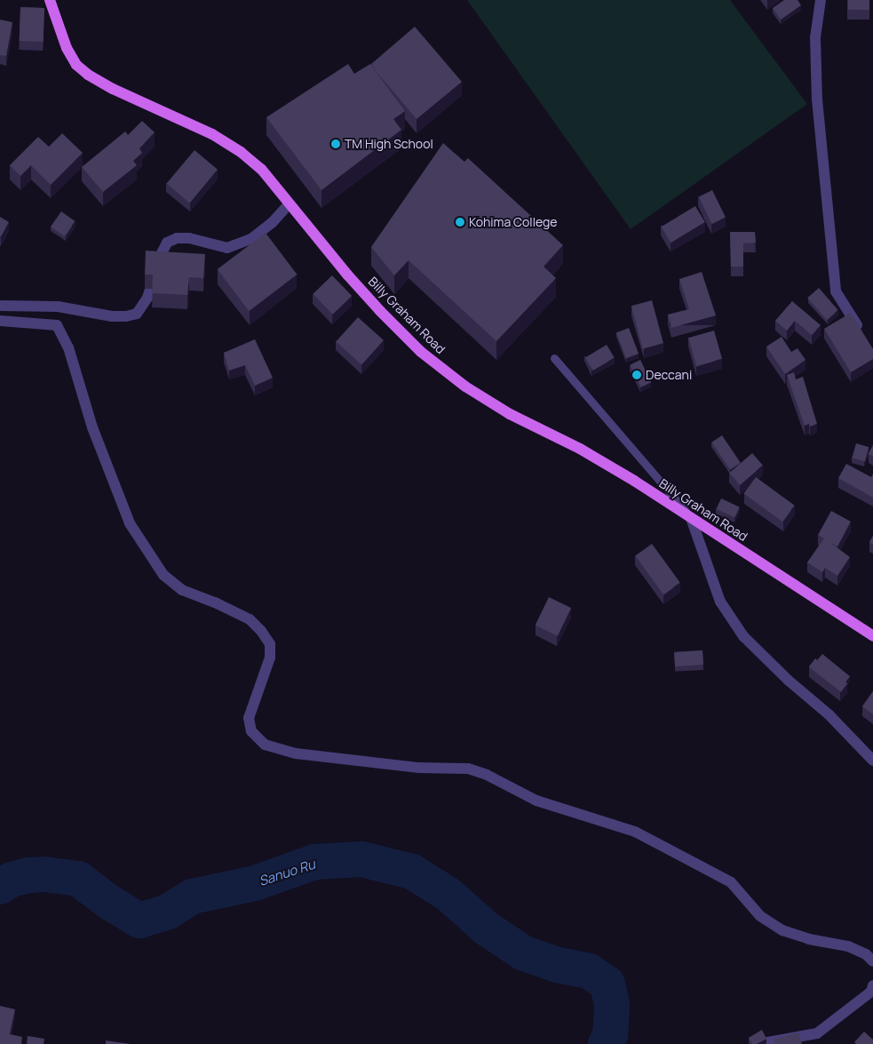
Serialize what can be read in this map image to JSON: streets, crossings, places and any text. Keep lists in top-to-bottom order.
{
  "streets": {
    "main road": ["Billy Graham Road"]
  },
  "water": ["Sanuo Ru"],
  "places": ["TM High School", "Kohima College", "Deccani"]
}
